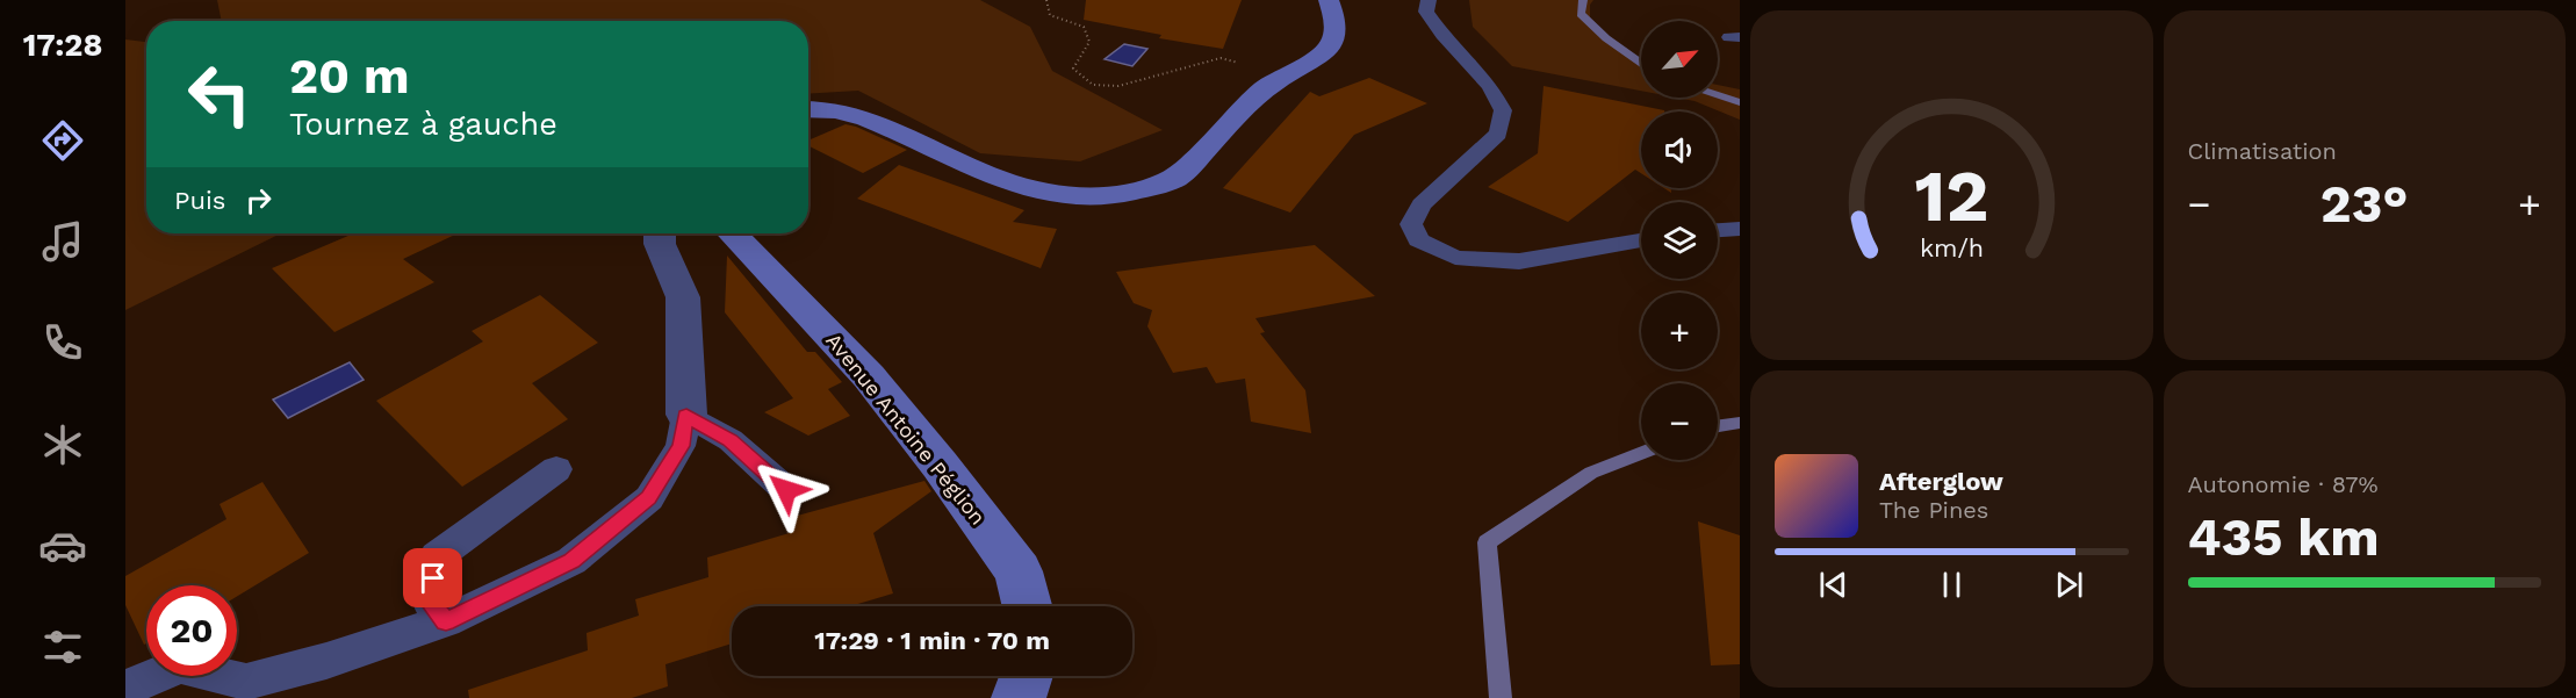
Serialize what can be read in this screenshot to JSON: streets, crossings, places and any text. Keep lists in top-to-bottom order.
{
  "streets": {
    "street": ["Avenue Antoine Péglion"]
  },
  "north": "top right",
  "page": {
    "tabs": "17:28",
    "tile": [
      "Climatisation",
      ["Autonomie · 87%", "435 km"]
    ],
    "map_buttons": ["+", "−"],
    "turn": ["20 m", "Tournez à gauche"],
    "then": "Puis",
    "heat": ["−", "23°", "+"],
    "song": ["Afterglow", "The Pines"],
    "limit": "20",
    "trip": "17:29 · 1 min · 70 m",
    "gauge": ["12", "km/h"]
  }
}
